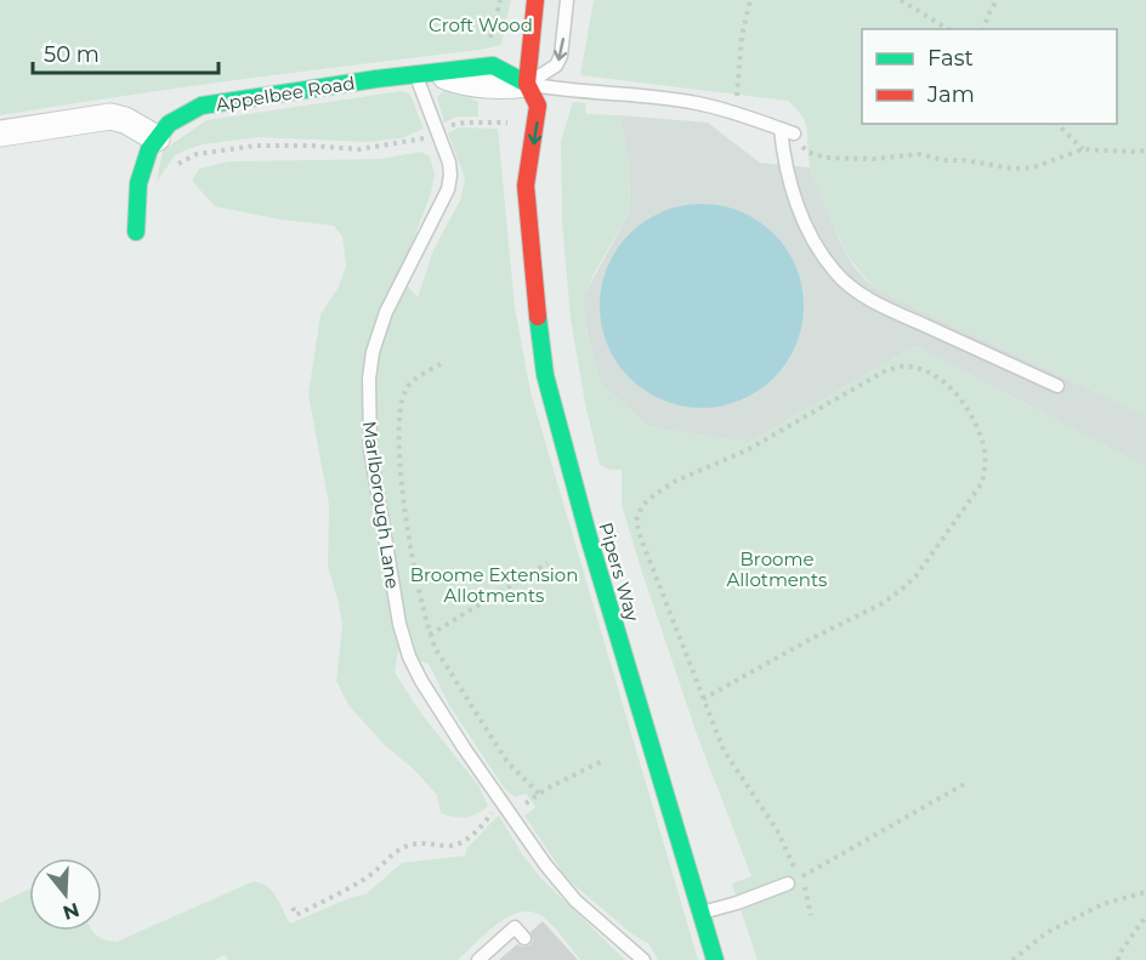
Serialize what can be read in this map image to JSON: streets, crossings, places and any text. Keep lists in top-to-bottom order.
{
  "streets": {
    "main road": ["Appelbee Road", "Pipers Way"],
    "lane": ["Marlborough Lane"]
  },
  "crossings": [
    ["Appelbee Road", "Marlborough Lane"],
    ["Appelbee Road", "Pipers Way"]
  ],
  "parks": ["Croft Wood", "Broome Allotments", "Broome Extension Allotments"],
  "legend": ["Fast", "Jam"],
  "scale_bar": "50 m",
  "north": "bottom"
}
